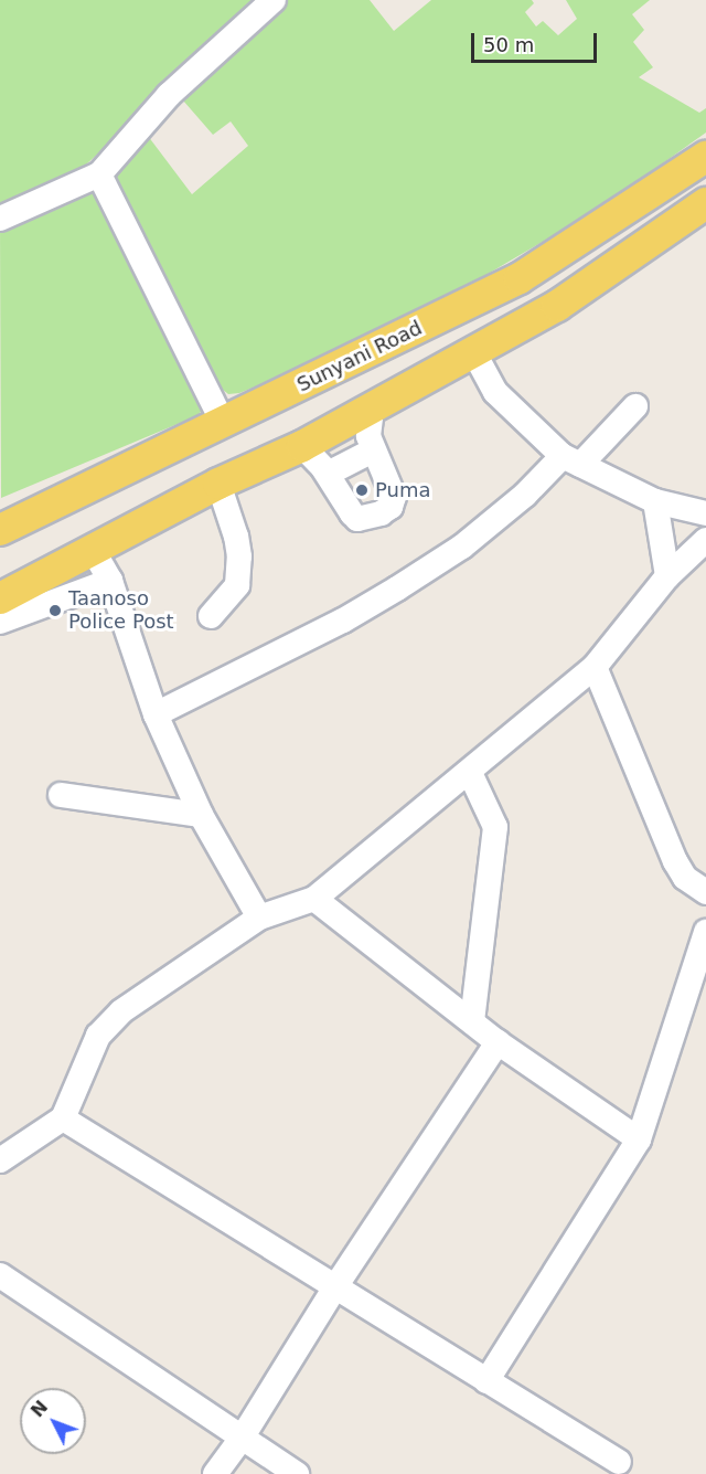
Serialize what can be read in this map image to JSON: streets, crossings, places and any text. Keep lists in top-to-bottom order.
{
  "streets": {
    "main road": ["Sunyani Road"]
  },
  "places": ["Puma", "Taanoso Police Post"],
  "scale_bar": "50 m",
  "north": "top left"
}
